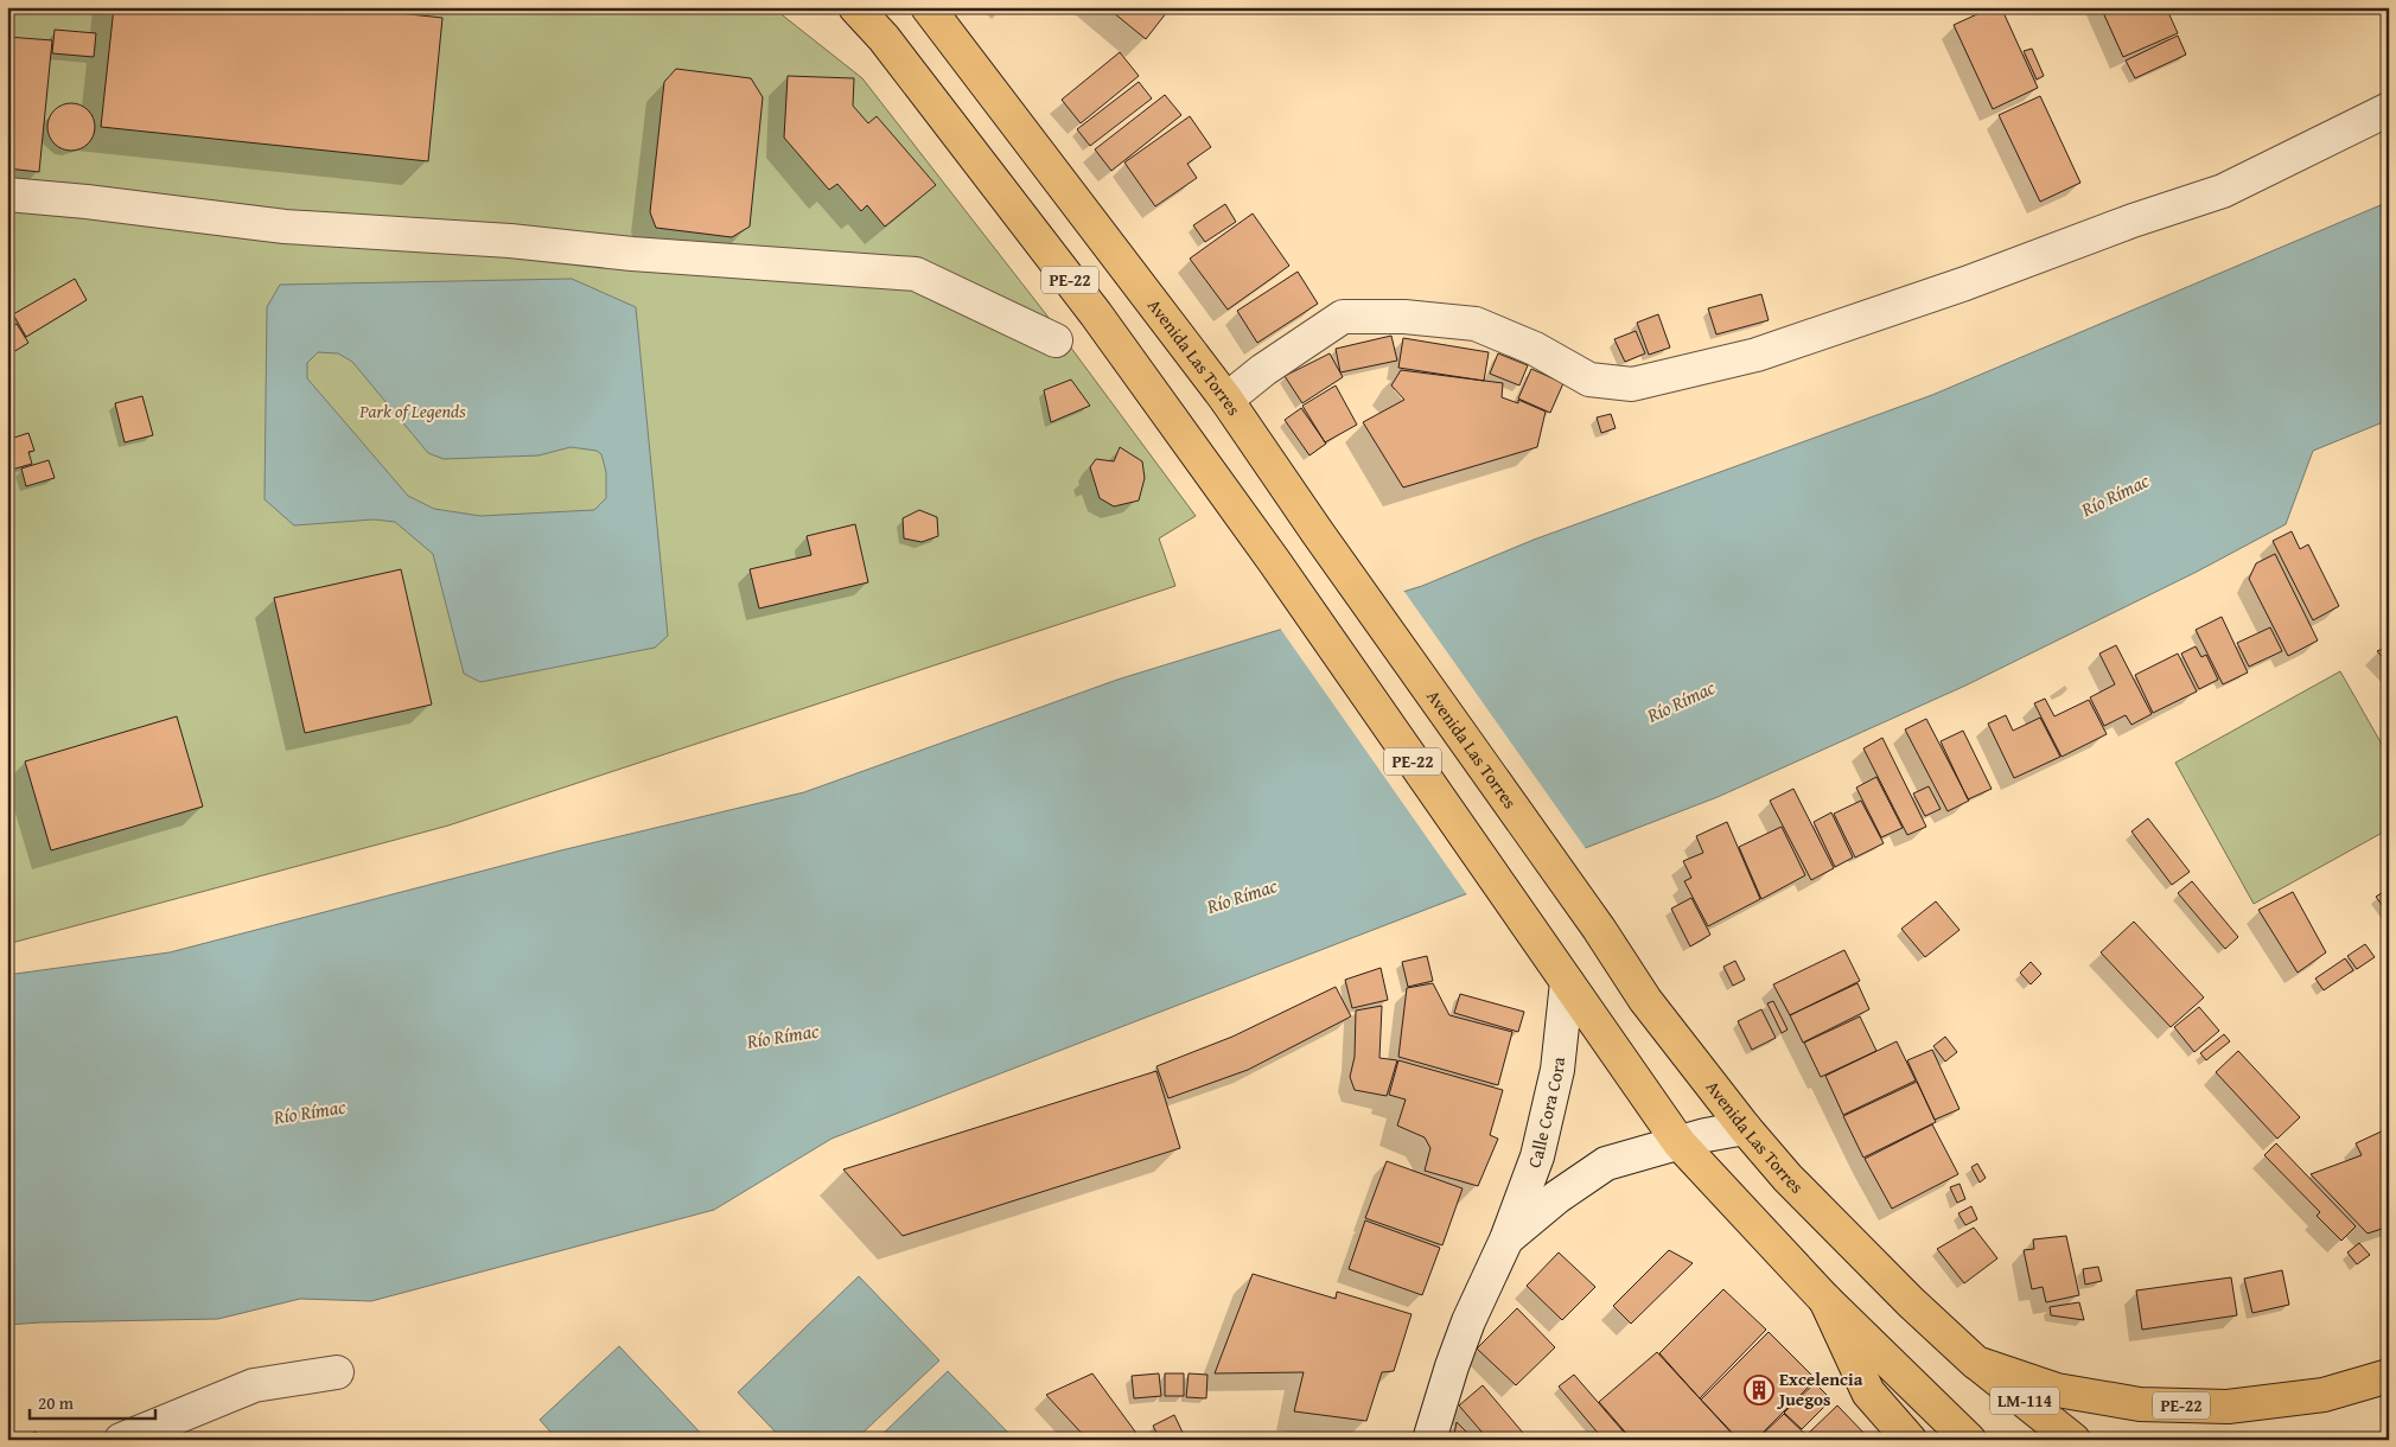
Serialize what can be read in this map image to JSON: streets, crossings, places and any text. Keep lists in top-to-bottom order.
{
  "streets": {
    "main road": ["PE-22", "Avenida Las Torres", "LM-114"],
    "street": ["Calle Cora Cora"]
  },
  "crossings": [
    ["PE-22", "Avenida Las Torres"],
    ["PE-22", "Calle Cora Cora"],
    ["Avenida Las Torres", "Calle Cora Cora"]
  ],
  "water": ["Río Rímac"],
  "parks": ["Park of Legends"],
  "places": {
    "building": ["Excelencia Juegos"]
  },
  "scale_bar": "20 m"
}
